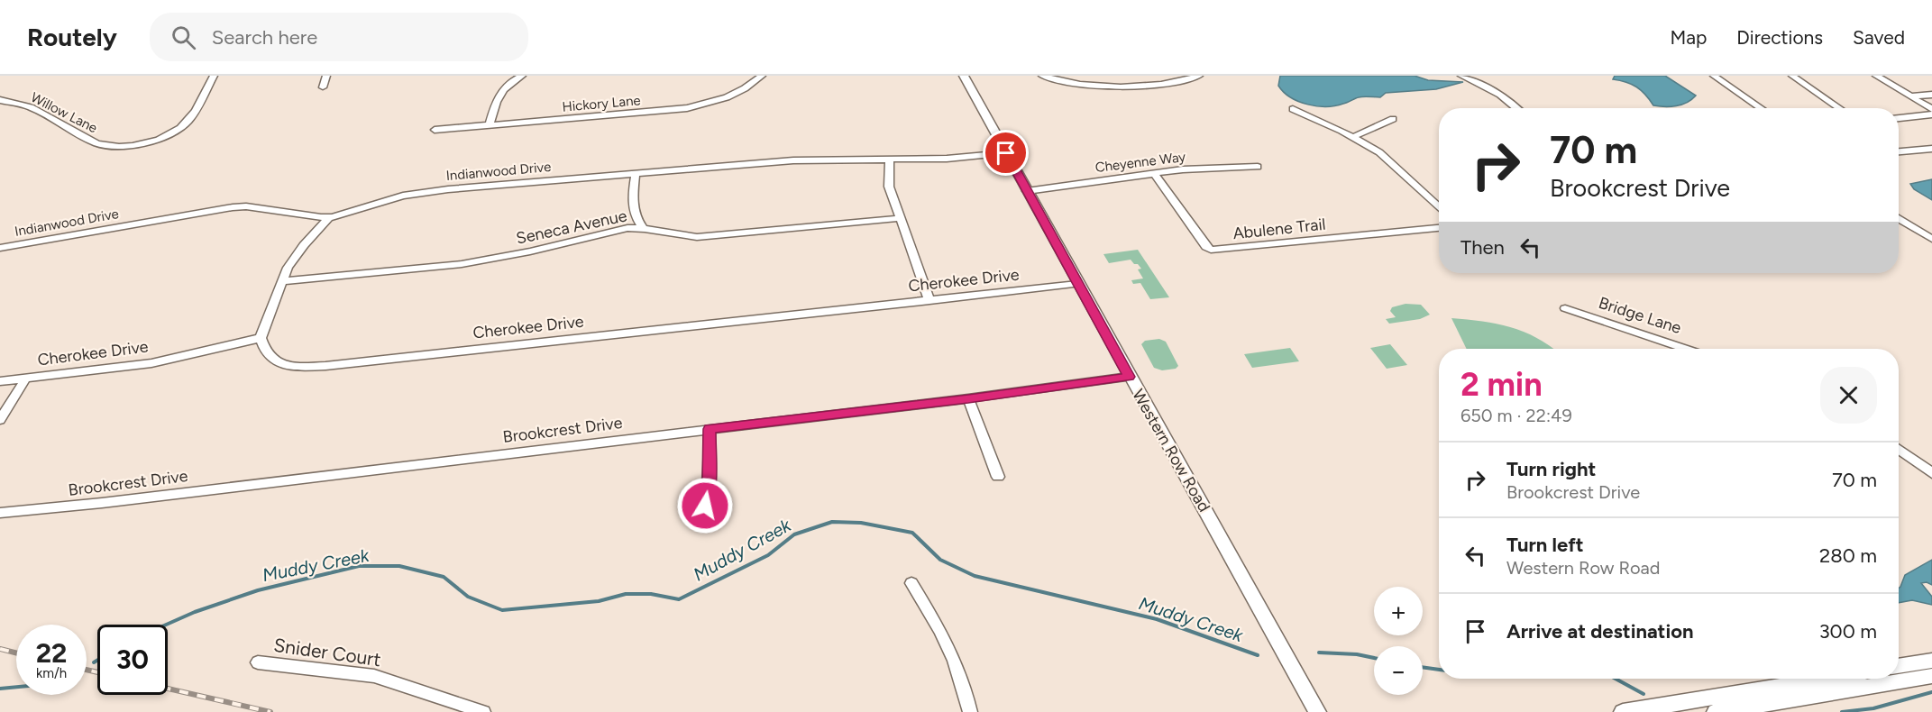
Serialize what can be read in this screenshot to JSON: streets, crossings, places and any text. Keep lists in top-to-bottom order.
{
  "streets": {
    "street": [
      "Hickory Lane",
      "Willow Lane",
      "Cheyenne Way",
      "Indianwood Drive",
      "Seneca Avenue",
      "Abulene Trail",
      "Cherokee Drive",
      "Bridge Lane",
      "Brookcrest Drive",
      "Western Row Road",
      "Snider Court"
    ]
  },
  "crossings": [
    ["Cheyenne Way", "Abulene Trail"],
    ["Cheyenne Way", "Western Row Road"],
    ["Indianwood Drive", "Western Row Road"],
    ["Cherokee Drive", "Western Row Road"],
    ["Brookcrest Drive", "Western Row Road"]
  ],
  "water": ["Muddy Creek"],
  "page": {
    "header": "Routely",
    "search": "Search here",
    "nav": ["Map", "Directions", "Saved"],
    "turn": ["70 m", "Brookcrest Drive"],
    "then": "Then",
    "heading": ["2 min", "650 m · 22:49"],
    "list": [
      {
        "name": "Turn right",
        "note": "Brookcrest Drive",
        "value": "70 m"
      },
      {
        "name": "Turn left",
        "note": "Western Row Road",
        "value": "280 m"
      },
      {
        "name": "Arrive at destination",
        "value": "300 m"
      }
    ],
    "map_buttons": ["+", "−"],
    "speed": "22 km/h",
    "limit": "30"
  }
}
